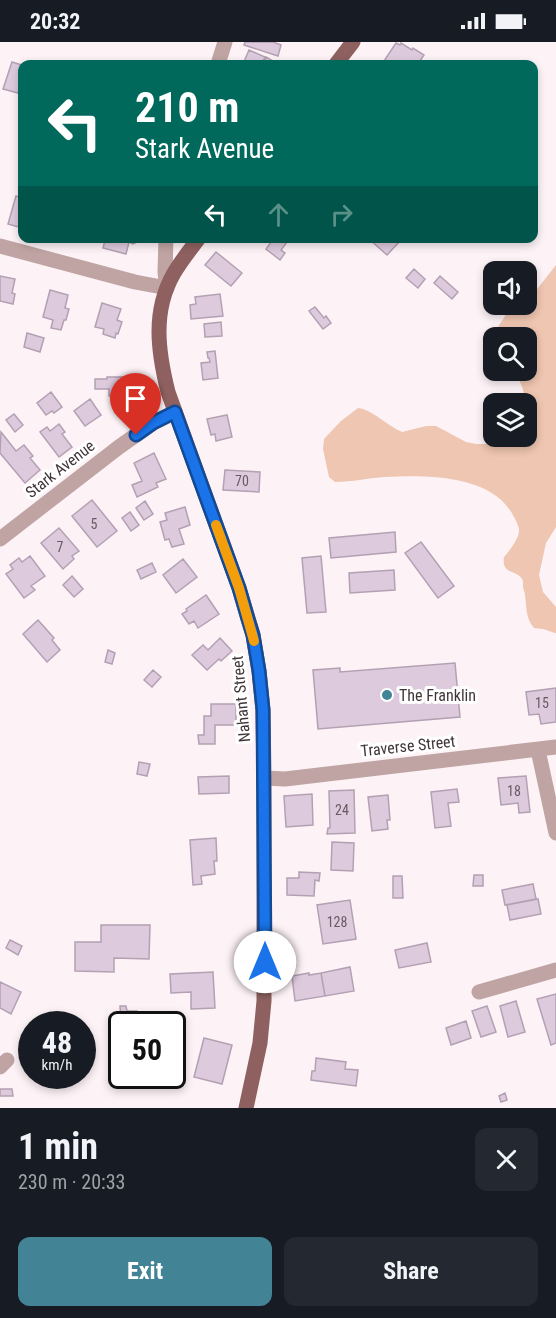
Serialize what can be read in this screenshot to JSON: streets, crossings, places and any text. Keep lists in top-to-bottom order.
{
  "streets": {
    "main road": ["Nahant Street"],
    "street": ["Stark Avenue", "Traverse Street"]
  },
  "crossings": [
    ["Stark Avenue", "Nahant Street"],
    ["Nahant Street", "Traverse Street"]
  ],
  "places": ["The Franklin"],
  "house_numbers": [
    "70",
    "5",
    "7",
    "15",
    "18",
    "24",
    "128"
  ],
  "page": {
    "status": "20:32",
    "turn": ["210 m", "Stark Avenue"],
    "speed": "48 km/h",
    "limit": "50",
    "heading": ["1 min", "230 m · 20:33"],
    "buttons": ["Exit", "Share"]
  }
}
